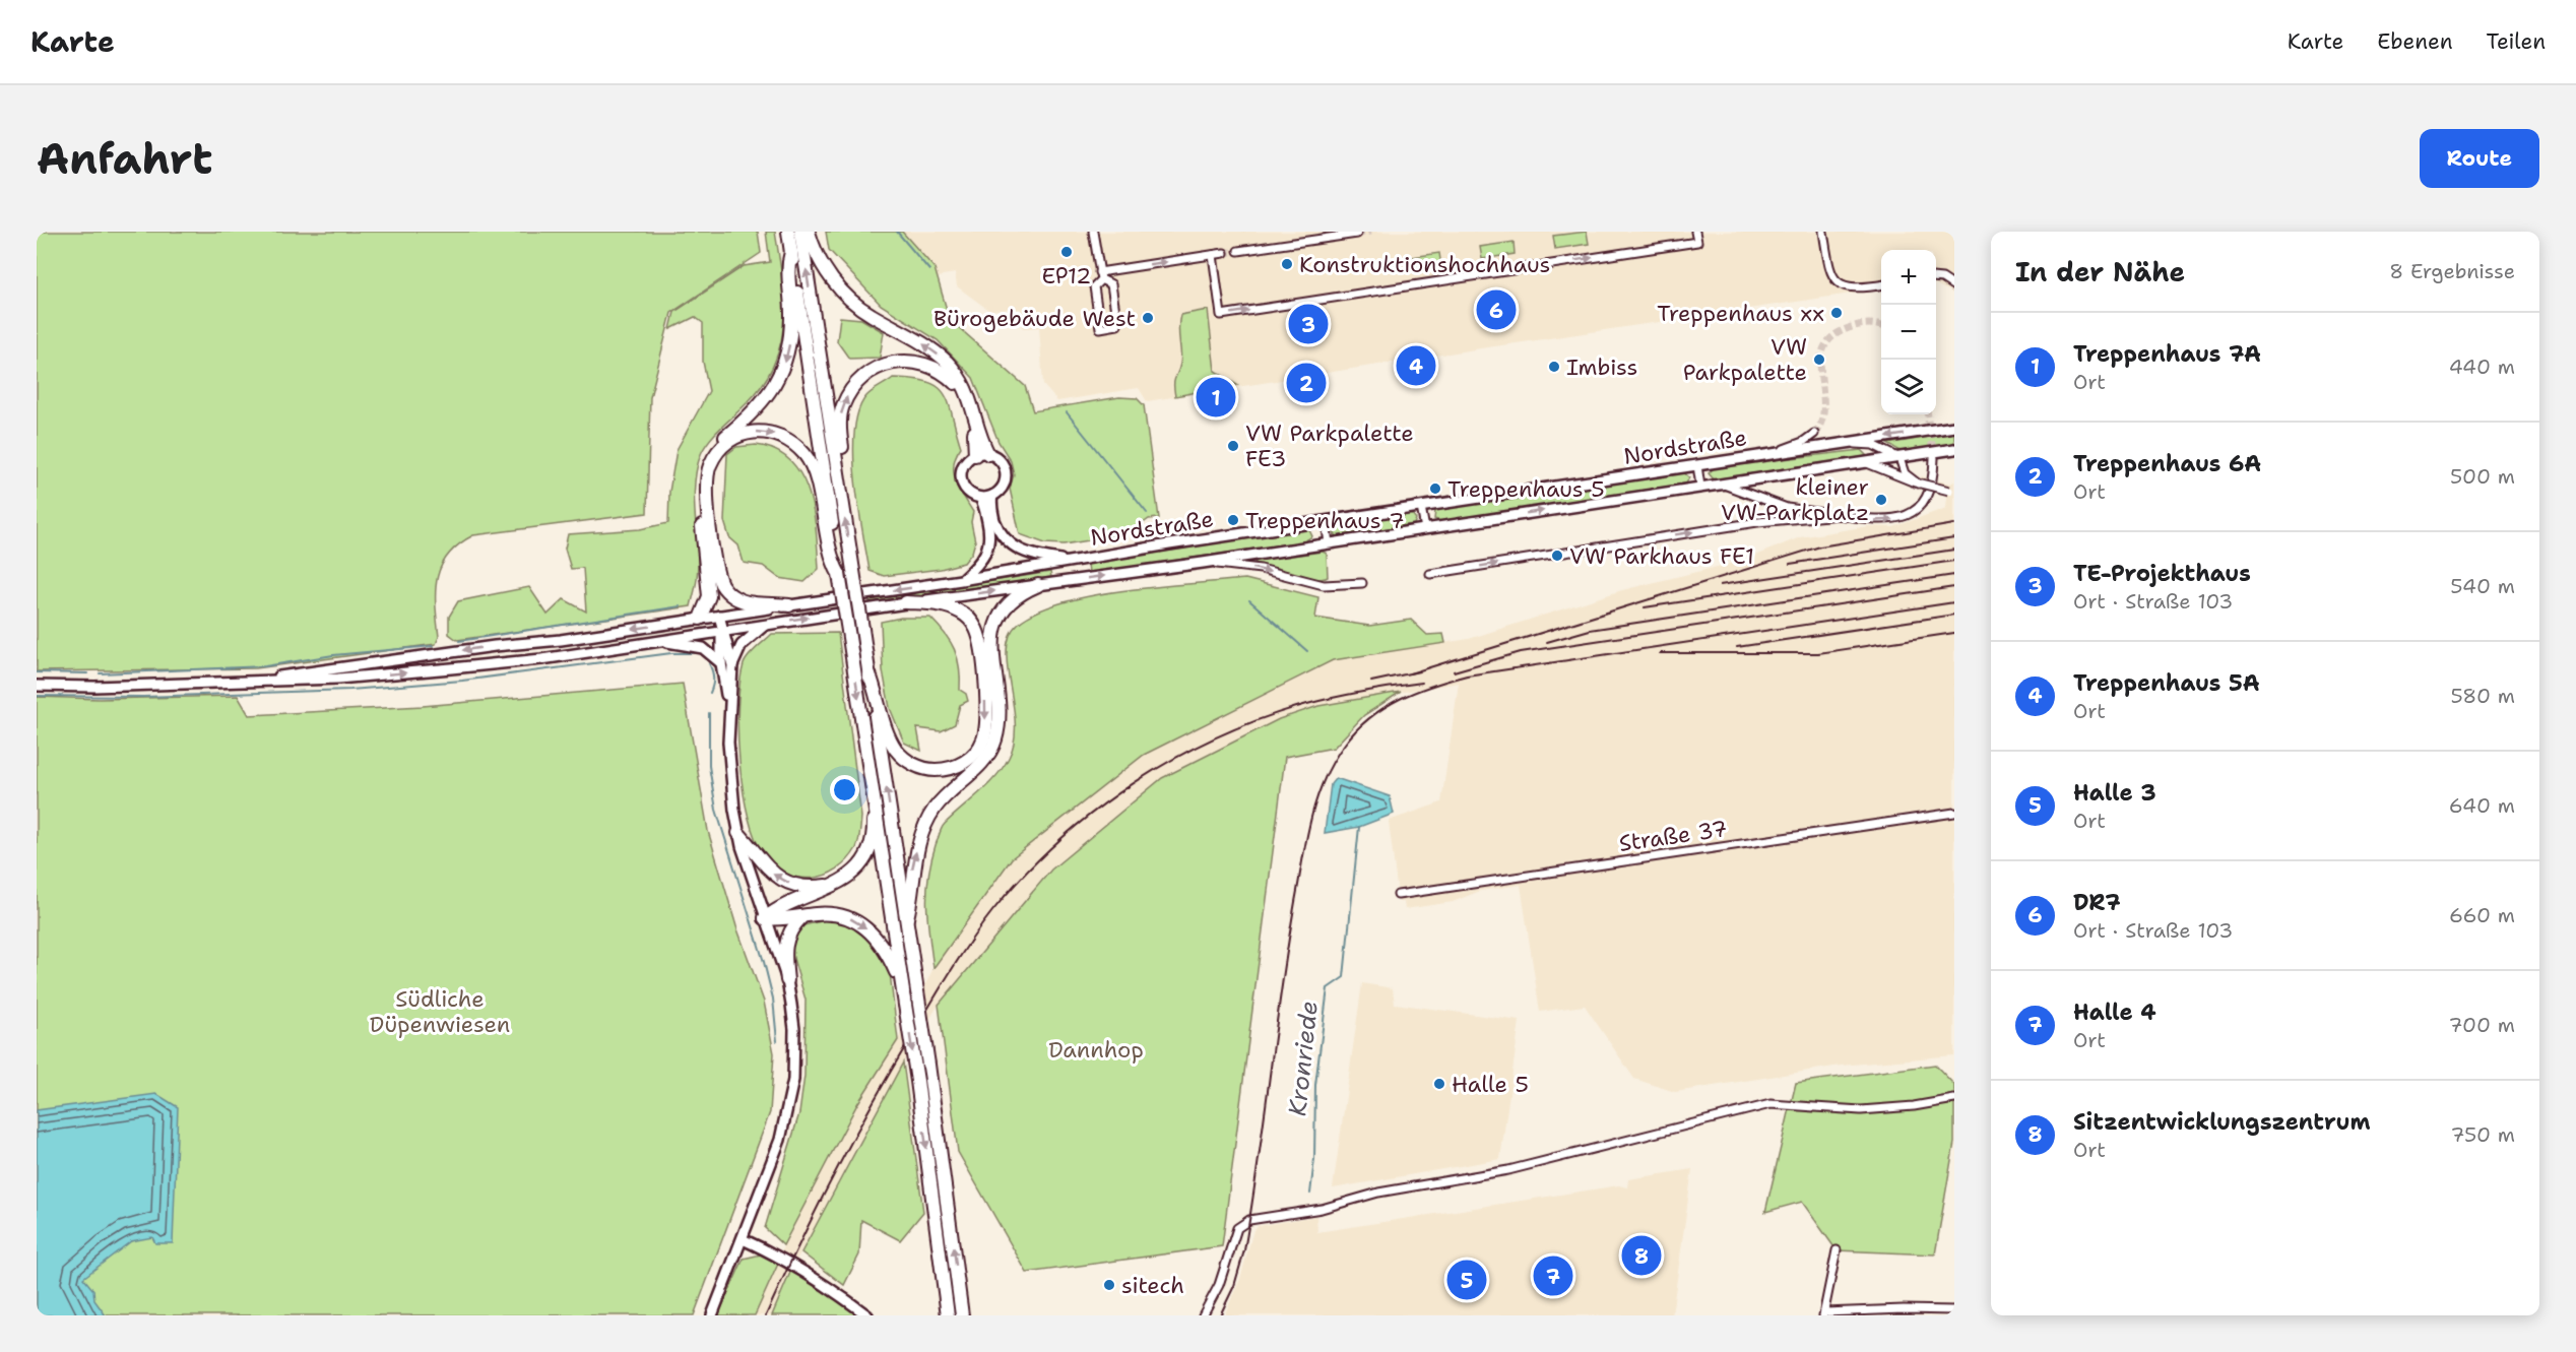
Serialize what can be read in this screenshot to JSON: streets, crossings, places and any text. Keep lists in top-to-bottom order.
{
  "streets": {
    "street": ["Nordstraße", "Straße 37"]
  },
  "water": ["Kronriede"],
  "parks": ["Südliche Düpenwiesen", "Dannhop"],
  "places": [
    "EP12",
    "Konstruktionshochhaus",
    "Treppenhaus xx",
    "Bürogebäude West",
    "VW Parkpalette",
    "Imbiss",
    "VW Parkpalette FE3",
    "Treppenhaus 5",
    "kleiner VW-Parkplatz",
    "Treppenhaus 7",
    "VW Parkhaus FE1",
    "Halle 5",
    "sitech"
  ],
  "page": {
    "header": "Karte",
    "nav": ["Karte", "Ebenen", "Teilen"],
    "buttons": "Route",
    "title": "Anfahrt",
    "heading": ["In der Nähe", "8 Ergebnisse"],
    "map_buttons": ["+", "−"],
    "pins": [
      "6",
      "3",
      "4",
      "2",
      "1",
      "8",
      "7",
      "5"
    ],
    "list": [
      {
        "mark": "1",
        "name": "Treppenhaus 7A",
        "note": "Ort",
        "value": "440 m"
      },
      {
        "mark": "2",
        "name": "Treppenhaus 6A",
        "note": "Ort",
        "value": "500 m"
      },
      {
        "mark": "3",
        "name": "TE-Projekthaus",
        "note": "Ort · Straße 103",
        "value": "540 m"
      },
      {
        "mark": "4",
        "name": "Treppenhaus 5A",
        "note": "Ort",
        "value": "580 m"
      },
      {
        "mark": "5",
        "name": "Halle 3",
        "note": "Ort",
        "value": "640 m"
      },
      {
        "mark": "6",
        "name": "DR7",
        "note": "Ort · Straße 103",
        "value": "660 m"
      },
      {
        "mark": "7",
        "name": "Halle 4",
        "note": "Ort",
        "value": "700 m"
      },
      {
        "mark": "8",
        "name": "Sitzentwicklungszentrum",
        "note": "Ort",
        "value": "750 m"
      }
    ]
  }
}
